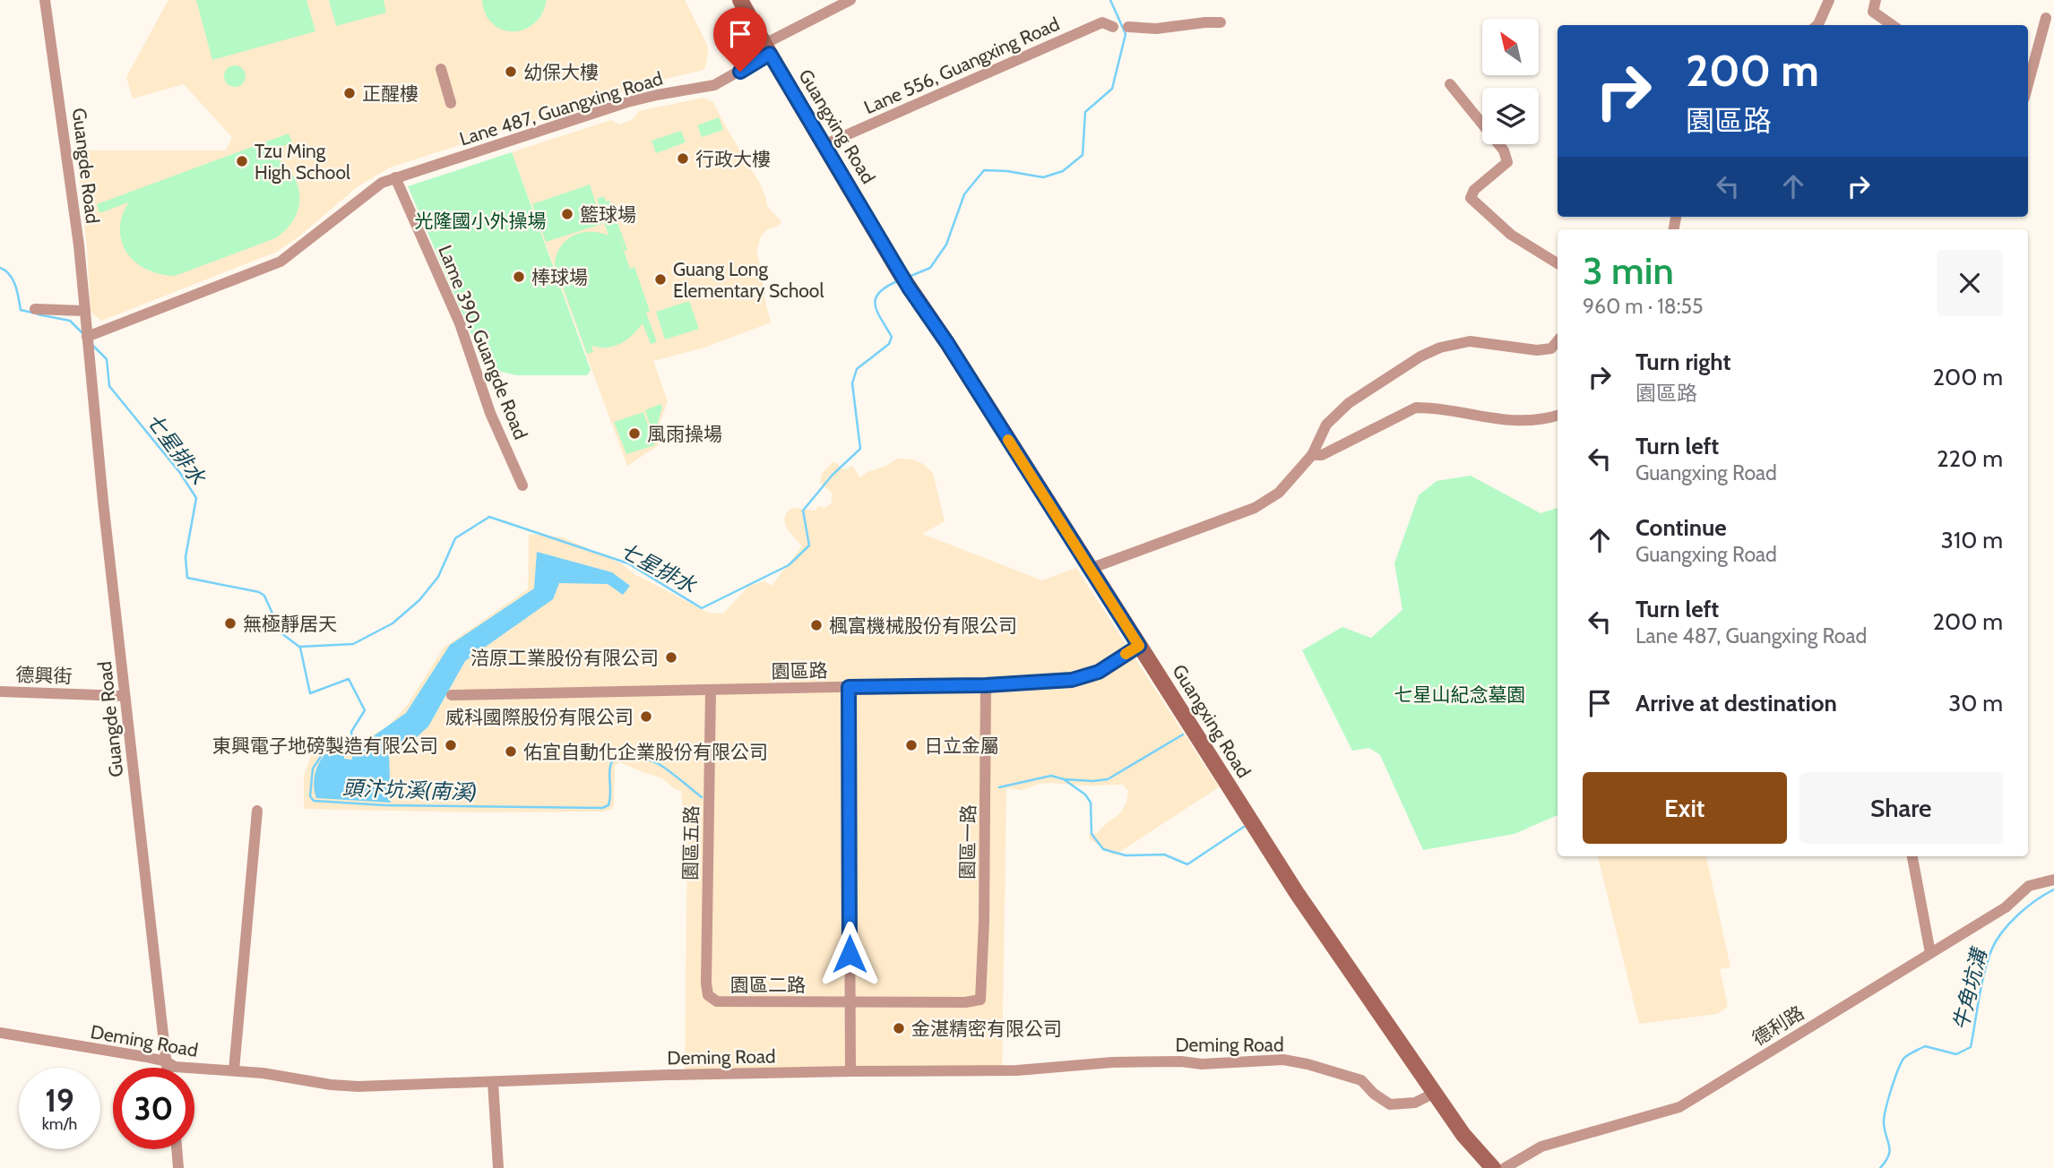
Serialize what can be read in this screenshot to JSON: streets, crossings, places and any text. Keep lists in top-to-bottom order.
{
  "streets": {
    "main road": ["Guangxing Road"],
    "street": [
      "Lane 556, Guangxing Road",
      "Lane 487, Guangxing Road",
      "Guangde Road",
      "Lame 390, Guangde Road",
      "園區路",
      "德興街",
      "園區一路",
      "園區五路",
      "園區二路",
      "德利路",
      "Deming Road"
    ]
  },
  "crossings": [
    ["Lane 556, Guangxing Road", "Guangxing Road"],
    ["Lane 487, Guangxing Road", "Guangxing Road"],
    ["Lane 487, Guangxing Road", "Guangde Road"],
    ["Lane 487, Guangxing Road", "Lame 390, Guangde Road"],
    ["Guangxing Road", "園區路"],
    ["Guangxing Road", "Deming Road"],
    ["Guangde Road", "德興街"],
    ["Guangde Road", "Deming Road"],
    ["園區路", "園區一路"],
    ["園區路", "園區五路"],
    ["園區一路", "園區二路"],
    ["園區五路", "園區二路"]
  ],
  "water": ["七星排水", "頭汴坑溪(南溪)", "牛角坑溝"],
  "parks": ["光隆國小外操場", "七星山紀念墓園"],
  "places": [
    "幼保大樓",
    "正醒樓",
    "行政大樓",
    "Tzu Ming High School",
    "籃球場",
    "棒球場",
    "Guang Long Elementary School",
    "風雨操場",
    "無極靜居天",
    "楓富機械股份有限公司",
    "涪原工業股份有限公司",
    "威科國際股份有限公司",
    "東興電子地磅製造有限公司",
    "日立金屬",
    "佑宜自動化企業股份有限公司",
    "金湛精密有限公司"
  ],
  "north": "top left",
  "page": {
    "turn": ["200 m", "園區路"],
    "heading": ["3 min", "960 m · 18:55"],
    "list": [
      {
        "name": "Turn right",
        "note": "園區路",
        "value": "200 m"
      },
      {
        "name": "Turn left",
        "note": "Guangxing Road",
        "value": "220 m"
      },
      {
        "name": "Continue",
        "note": "Guangxing Road",
        "value": "310 m"
      },
      {
        "name": "Turn left",
        "note": "Lane 487, Guangxing Road",
        "value": "200 m"
      },
      {
        "name": "Arrive at destination",
        "value": "30 m"
      }
    ],
    "buttons": ["Exit", "Share"],
    "speed": "19 km/h",
    "limit": "30"
  }
}
